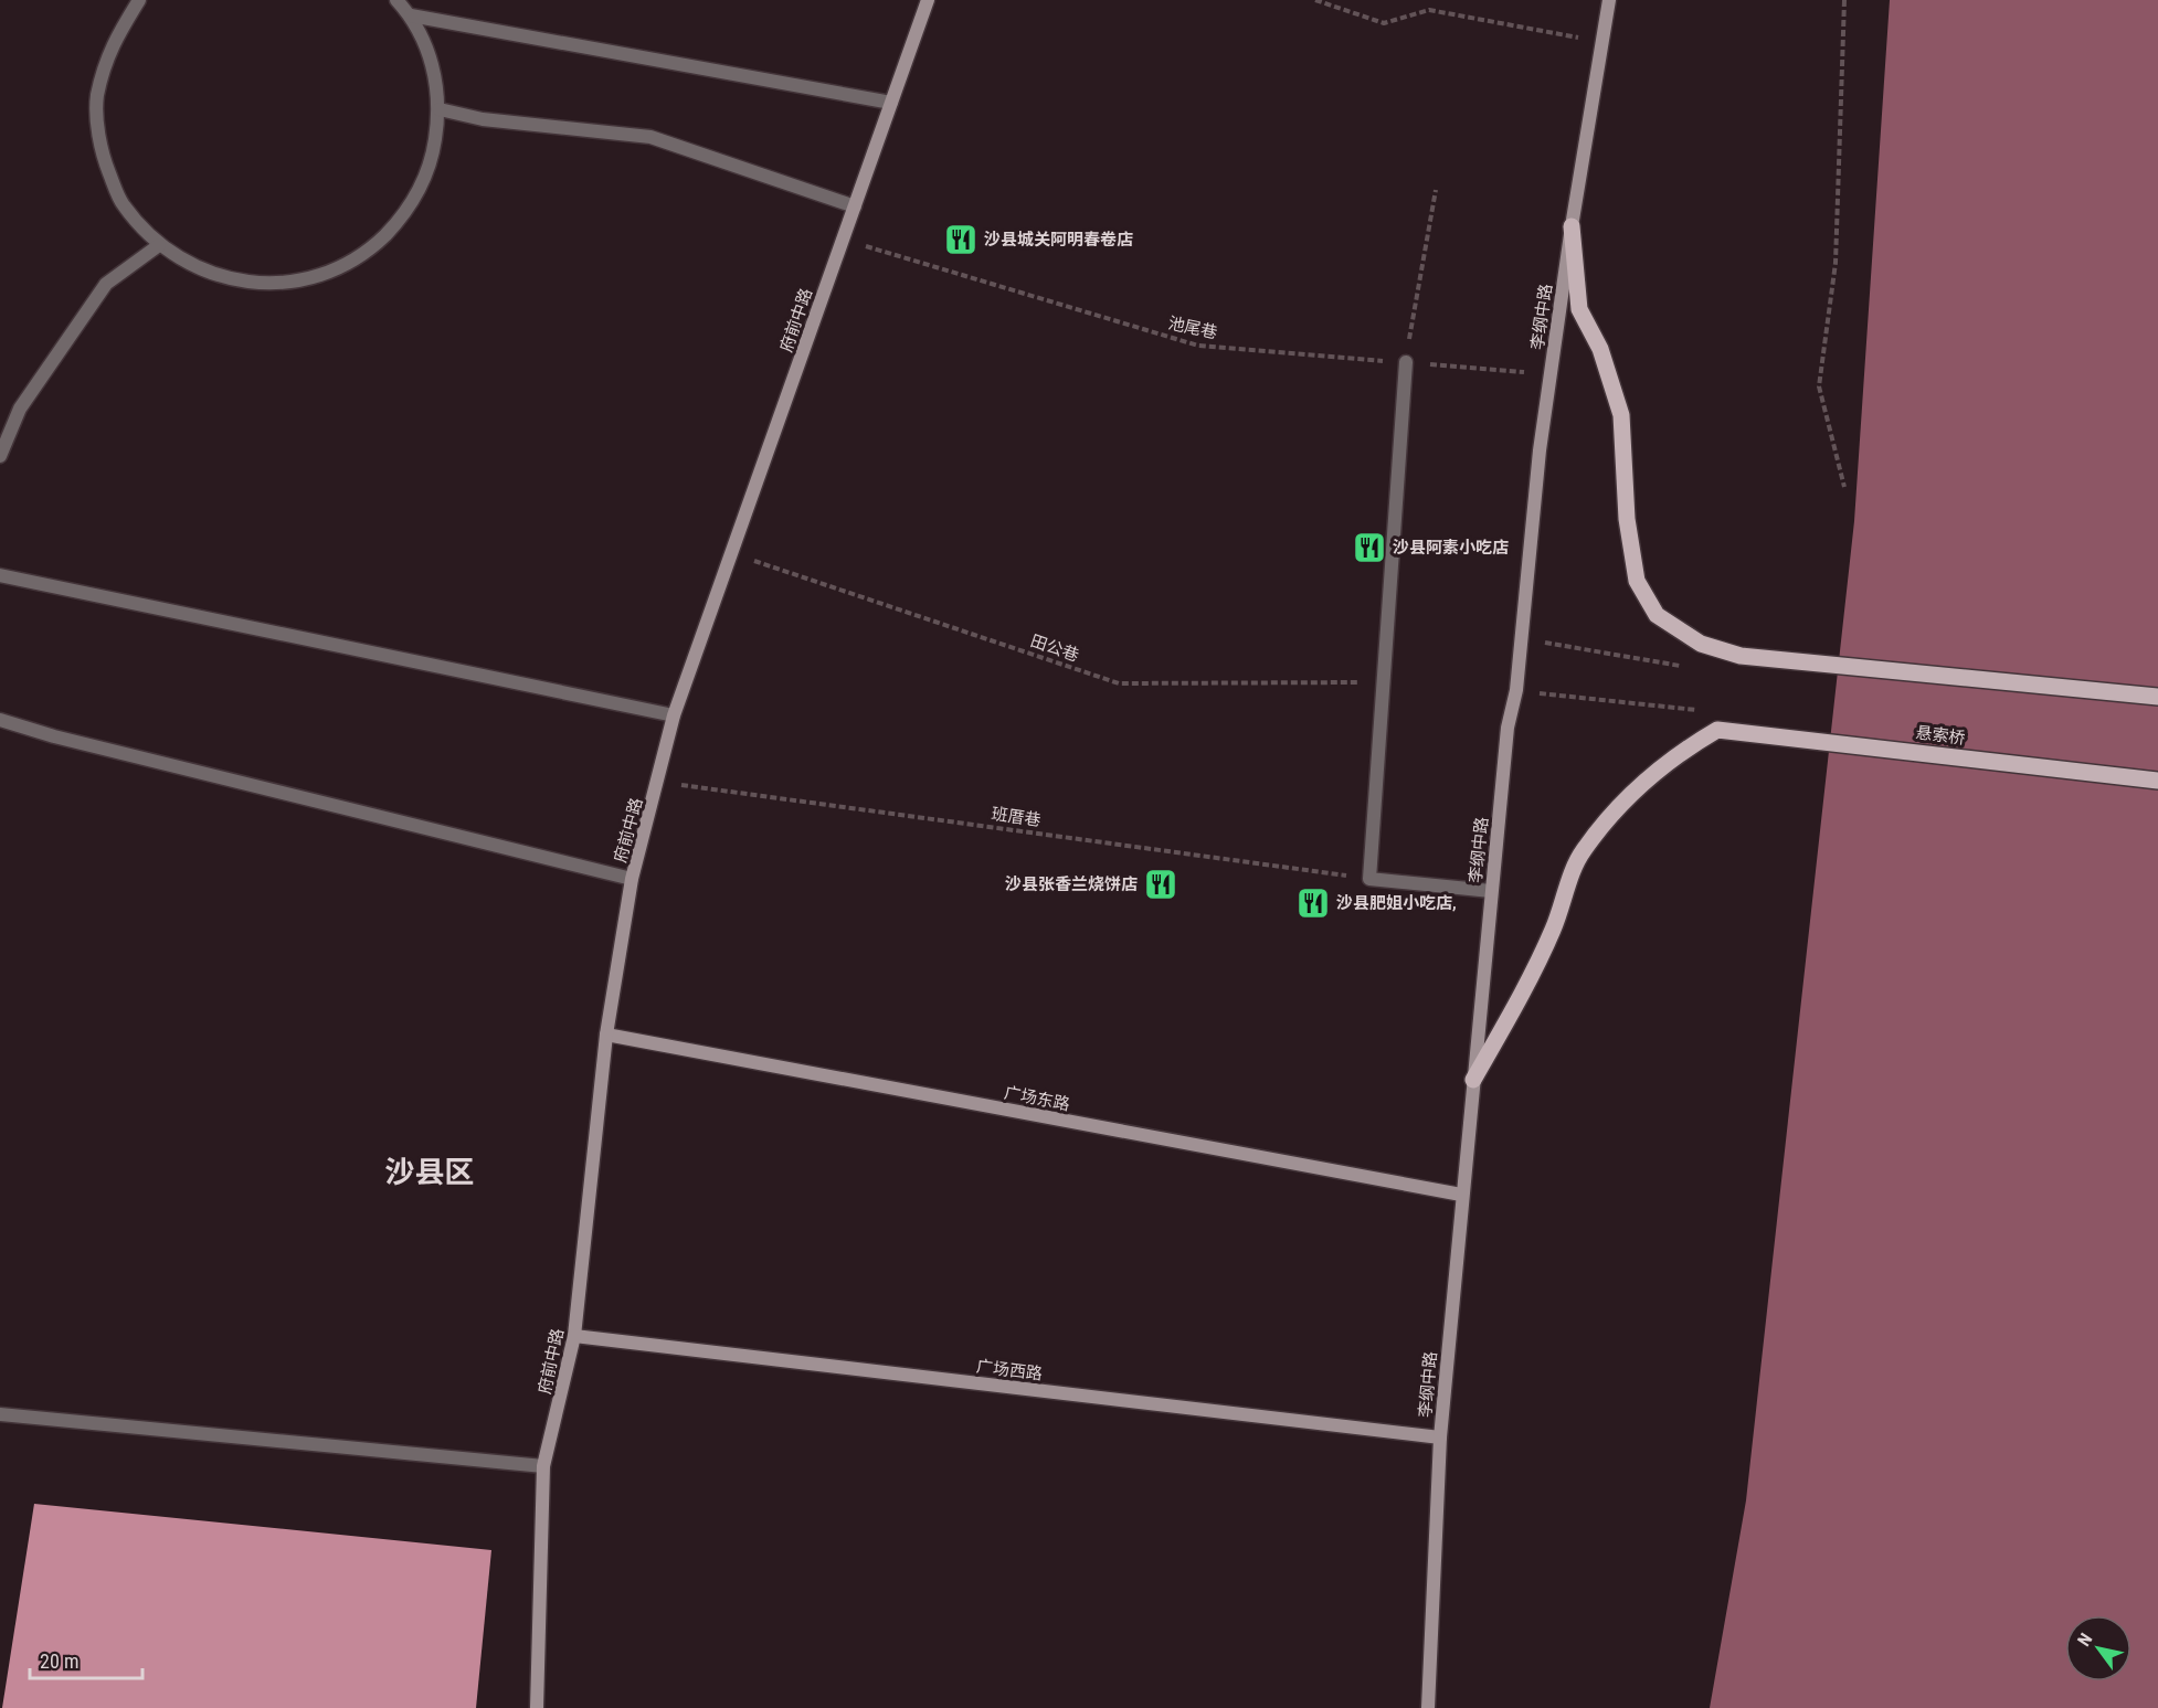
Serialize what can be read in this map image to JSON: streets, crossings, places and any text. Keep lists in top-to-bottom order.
{
  "streets": {
    "main road": [
      "李纲中路",
      "府前中路",
      "悬索桥",
      "广场东路",
      "广场西路"
    ],
    "path": ["池尾巷", "田公巷", "班厝巷"]
  },
  "crossings": [
    ["李纲中路", "池尾巷"],
    ["李纲中路", "悬索桥"],
    ["李纲中路", "广场东路"],
    ["李纲中路", "广场西路"],
    ["府前中路", "池尾巷"],
    ["府前中路", "田公巷"],
    ["府前中路", "班厝巷"],
    ["府前中路", "广场东路"],
    ["府前中路", "广场西路"]
  ],
  "districts": ["沙县区"],
  "places": {
    "restaurant": [
      "沙县城关阿明春卷店",
      "沙县阿素小吃店",
      "沙县张香兰烧饼店",
      "沙县肥姐小吃店,"
    ]
  },
  "scale_bar": "20 m",
  "north": "top left"
}
